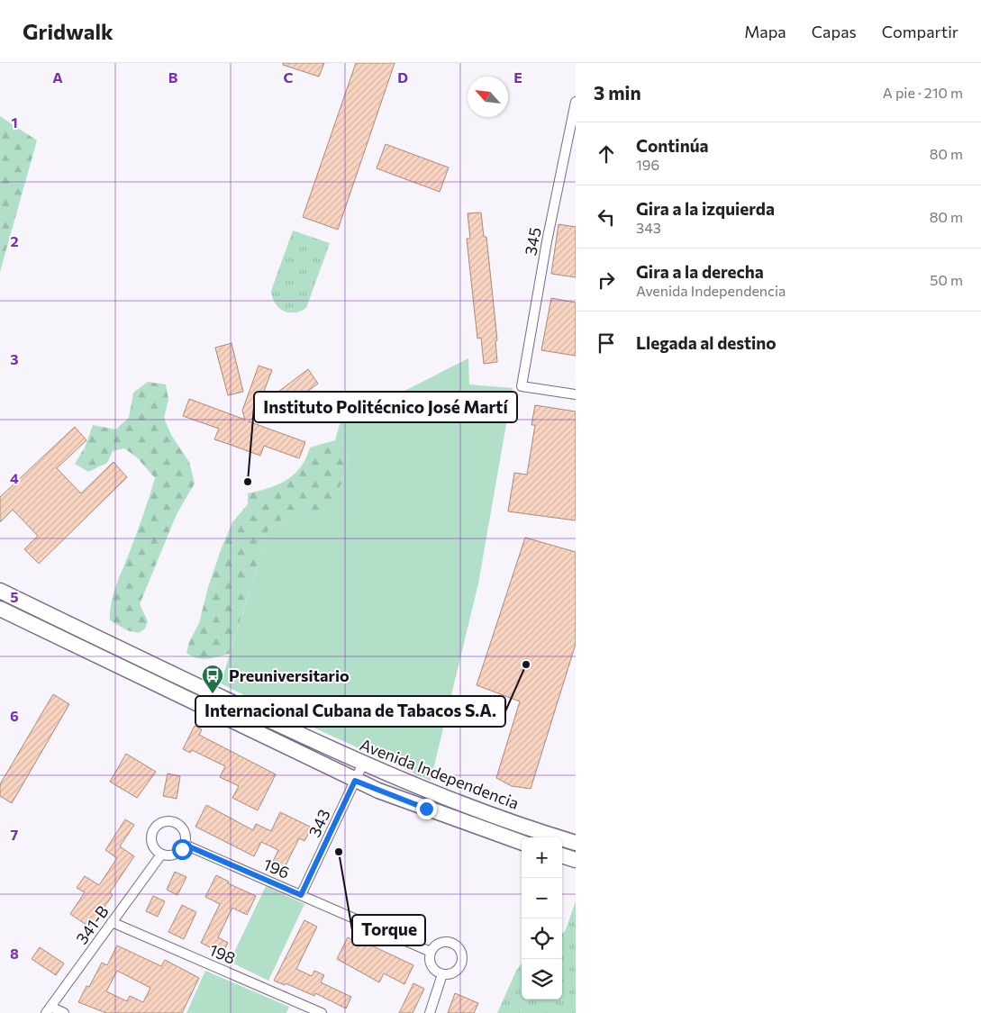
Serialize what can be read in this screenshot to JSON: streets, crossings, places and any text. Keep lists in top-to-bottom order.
{
  "streets": {
    "main road": ["Avenida Independencia"],
    "street": [
      "345",
      "343",
      "196",
      "341-B",
      "198"
    ]
  },
  "crossings": [
    ["Avenida Independencia", "343"],
    ["343", "196"],
    ["196", "341-B"],
    ["341-B", "198"]
  ],
  "places": {
    "other": ["Instituto Politécnico José Martí", "Internacional Cubana de Tabacos S.A.", "Torque"],
    "bus stop": ["Preuniversitario"]
  },
  "north": "top left",
  "page": {
    "header": "Gridwalk",
    "nav": ["Mapa", "Capas", "Compartir"],
    "heading": ["3 min", "A pie · 210 m"],
    "list": [
      ["Continúa", "196", "80 m"],
      ["Gira a la izquierda", "343", "80 m"],
      ["Gira a la derecha", "Avenida Independencia", "50 m"],
      "Llegada al destino"
    ],
    "map_buttons": ["+", "−"]
  },
  "grid": {
    "columns": [
      "A",
      "B",
      "C",
      "D",
      "E"
    ],
    "rows": [
      "1",
      "2",
      "3",
      "4",
      "5",
      "6",
      "7",
      "8"
    ]
  }
}
